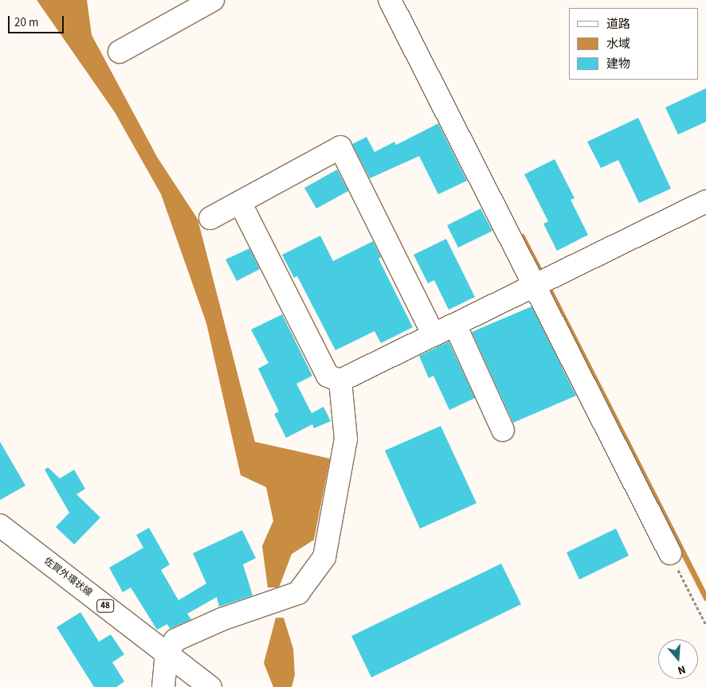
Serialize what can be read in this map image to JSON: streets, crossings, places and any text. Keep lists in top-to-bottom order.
{
  "streets": {
    "street": ["佐賀外環状線", "48"]
  },
  "legend": ["道路", "水域", "建物"],
  "scale_bar": "20 m",
  "north": "bottom"
}
